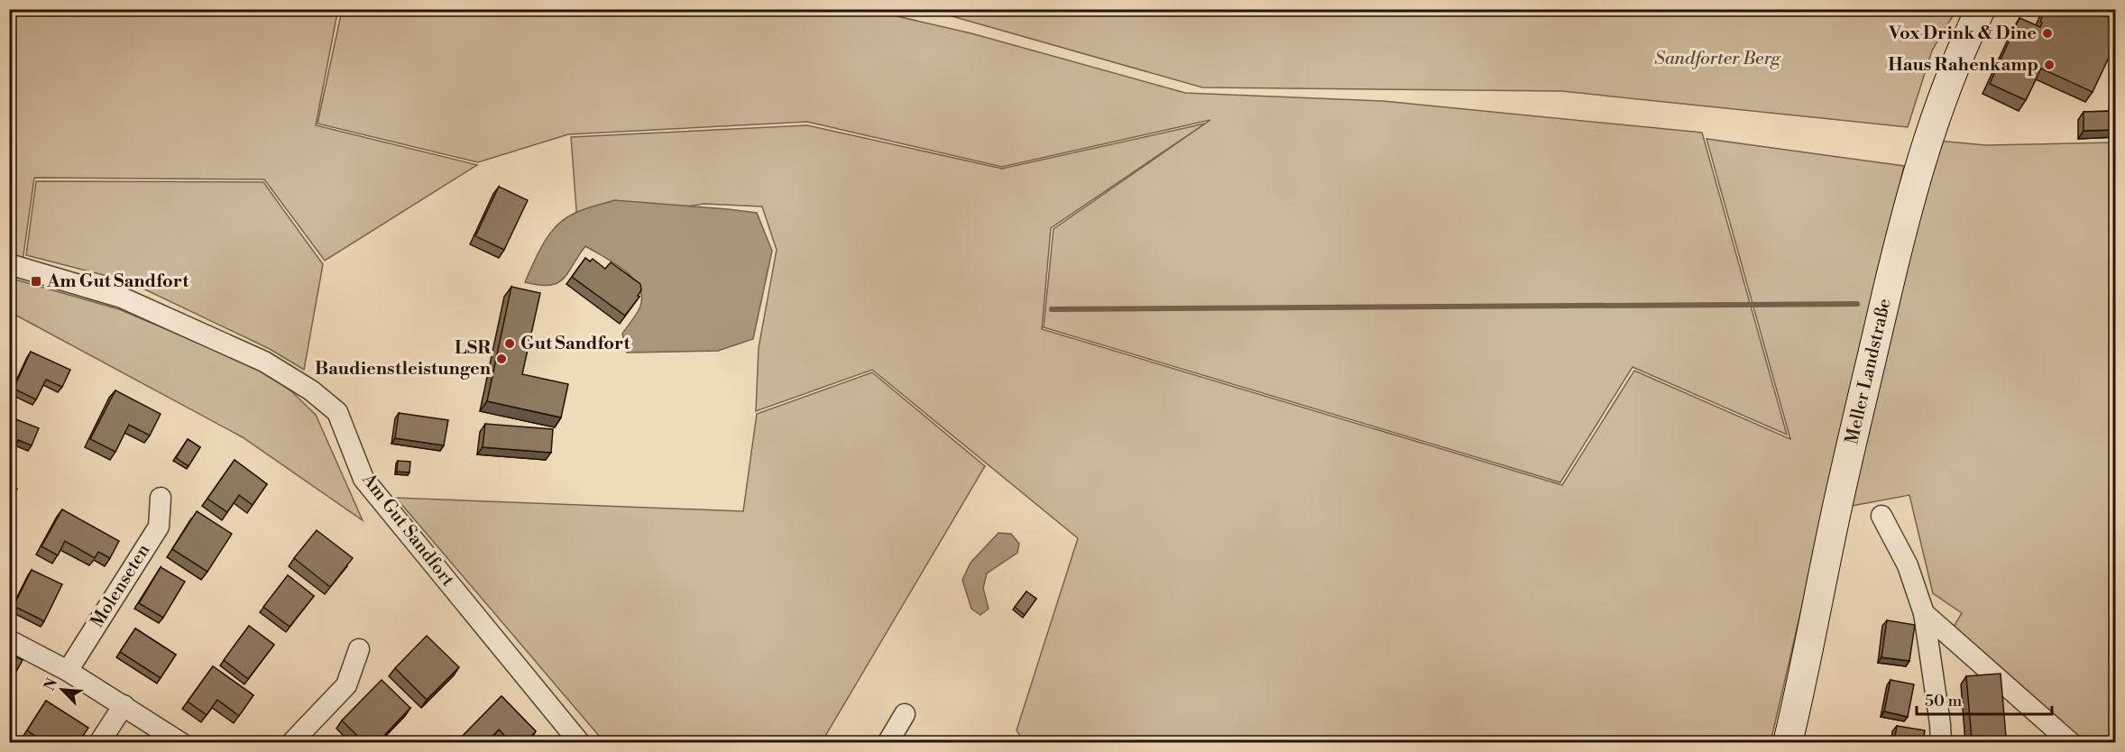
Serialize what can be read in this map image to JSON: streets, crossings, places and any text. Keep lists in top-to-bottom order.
{
  "streets": {
    "street": ["Meller Landstraße", "Am Gut Sandfort", "Molenseten"]
  },
  "parks": ["Sandforter Berg"],
  "places": {
    "other": [
      "Vox Drink & Dine",
      "Haus Rahenkamp",
      "Gut Sandfort",
      "LSR Baudienstleistungen"
    ],
    "transit": ["Am Gut Sandfort"]
  },
  "scale_bar": "50 m",
  "north": "top left"
}
